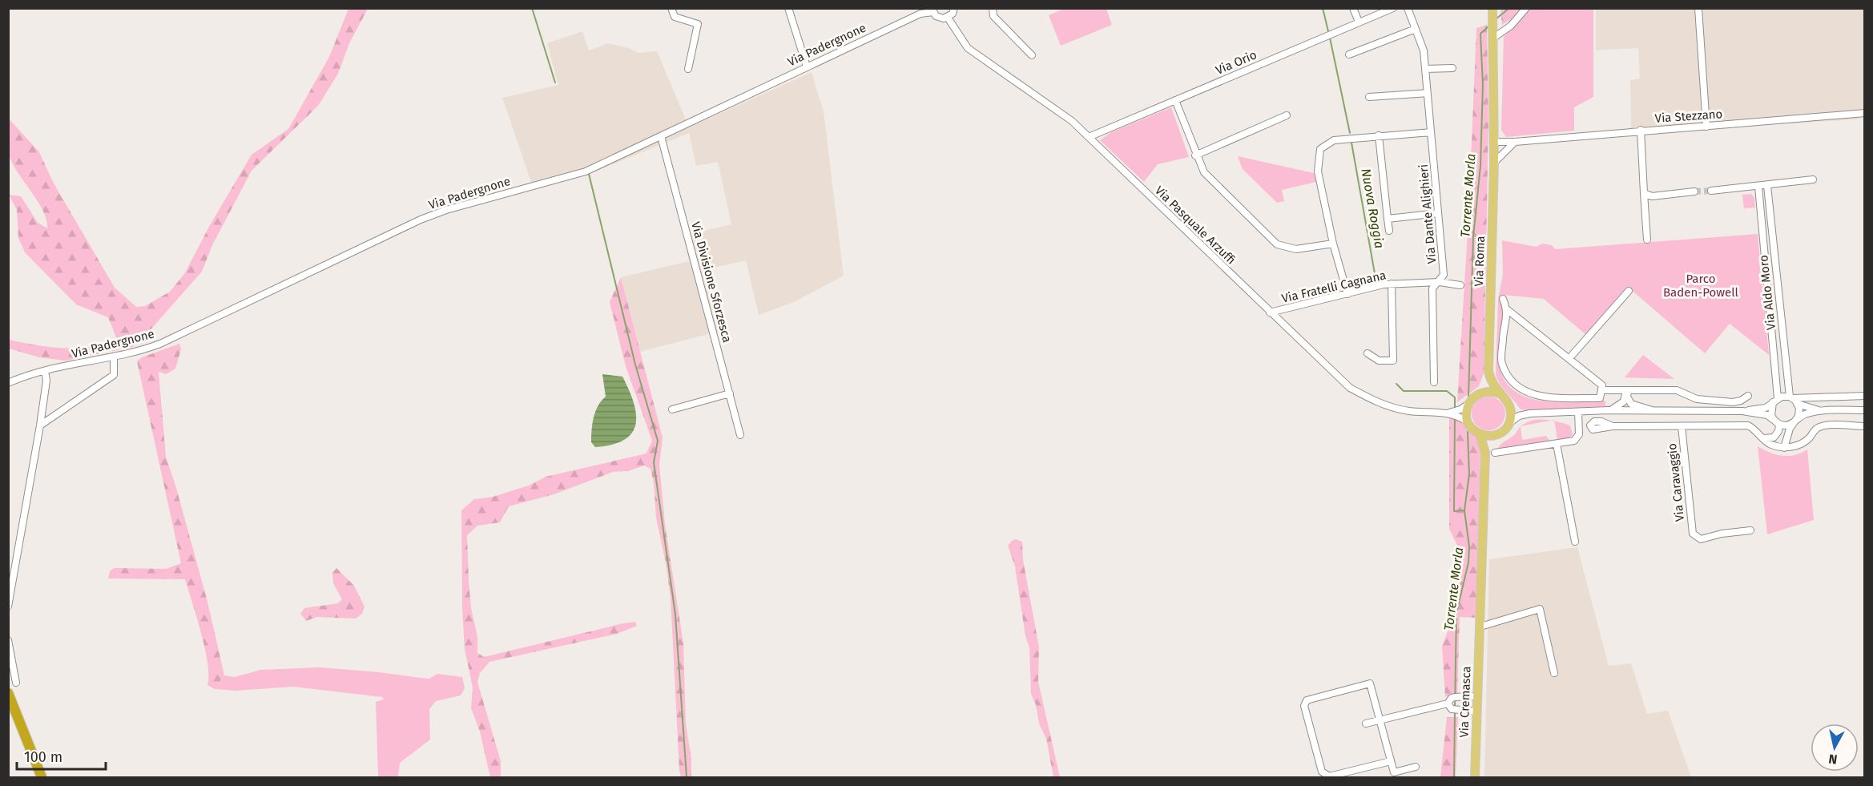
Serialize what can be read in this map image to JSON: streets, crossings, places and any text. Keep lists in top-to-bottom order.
{
  "streets": {
    "main road": ["Via Roma", "Via Cremasca"],
    "street": [
      "Via Padergnone",
      "Via Orio",
      "Via Stezzano",
      "Via Dante Alighieri",
      "Via Pasquale Arzuffi",
      "Via Divisione Sforzesca",
      "Via Fratelli Cagnana",
      "Via Aldo Moro",
      "Via Caravaggio"
    ]
  },
  "crossings": [
    ["Via Padergnone", "Via Pasquale Arzuffi"],
    ["Via Padergnone", "Via Divisione Sforzesca"],
    ["Via Orio", "Via Pasquale Arzuffi"],
    ["Via Stezzano", "Via Roma"],
    ["Via Dante Alighieri", "Via Fratelli Cagnana"],
    ["Via Pasquale Arzuffi", "Via Roma"],
    ["Via Pasquale Arzuffi", "Via Fratelli Cagnana"]
  ],
  "water": ["Torrente Morla", "Nuova Roggia"],
  "parks": ["Parco Baden-Powell"],
  "scale_bar": "100 m",
  "north": "bottom"
}
